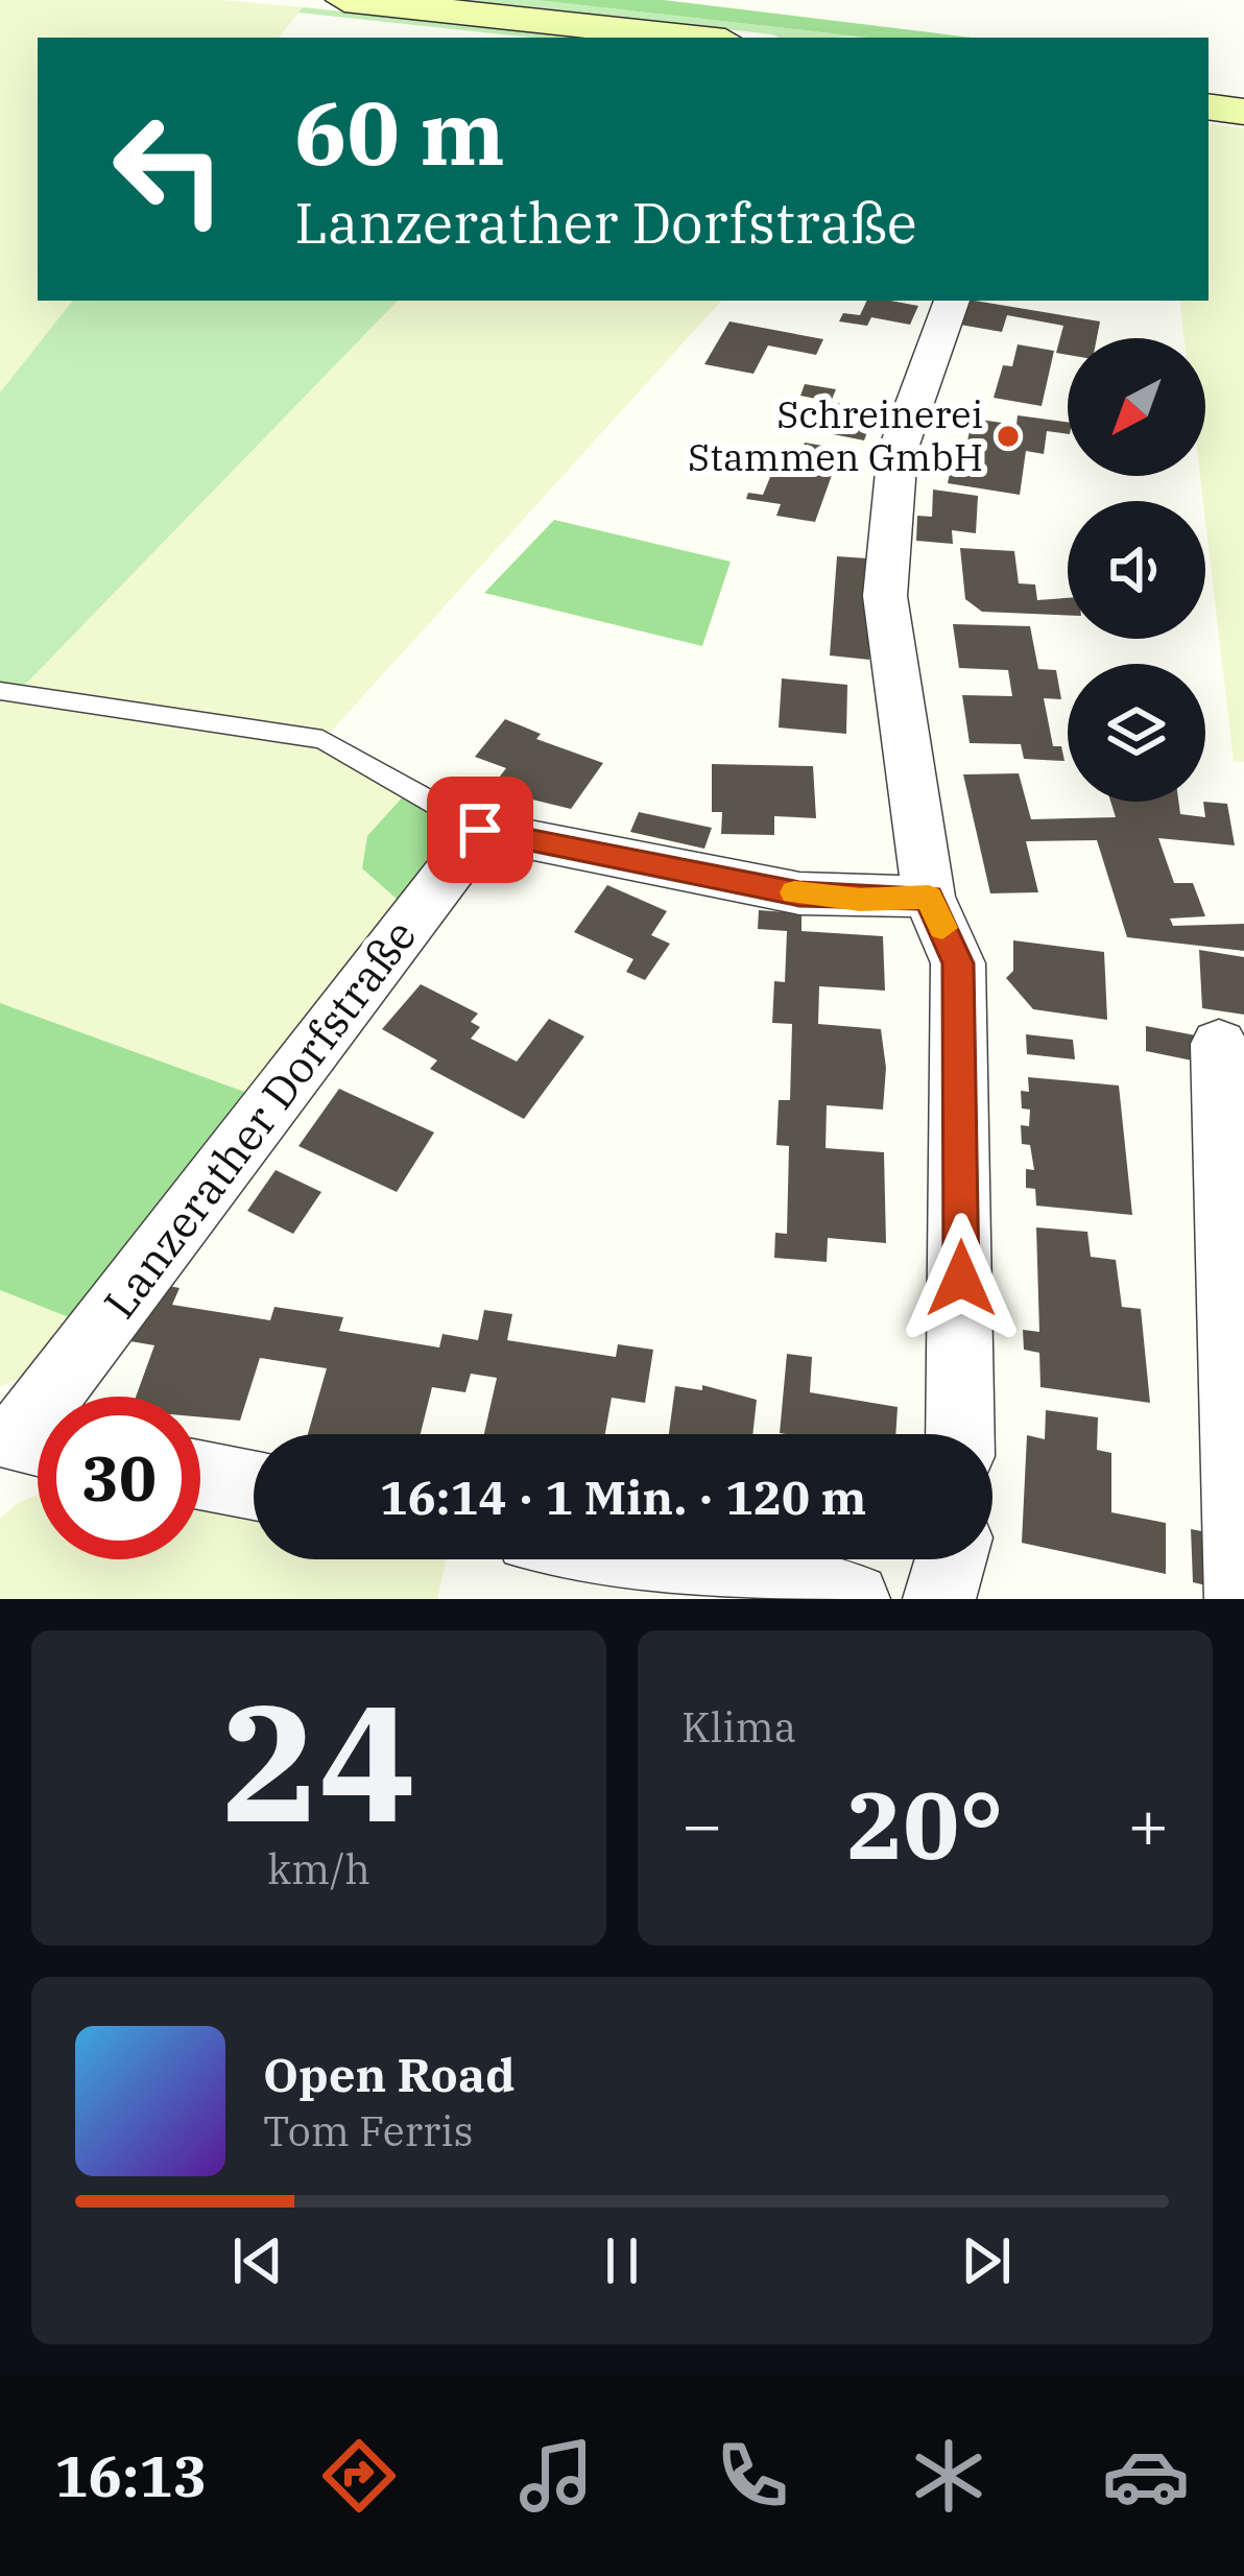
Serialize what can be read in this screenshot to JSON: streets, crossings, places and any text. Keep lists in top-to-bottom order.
{
  "streets": {
    "street": ["Lanzerather Dorfstraße"]
  },
  "places": ["Schreinerei Stammen GmbH"],
  "north": "bottom left",
  "page": {
    "turn": ["60 m", "Lanzerather Dorfstraße"],
    "limit": "30",
    "trip": "16:14 · 1 Min. · 120 m",
    "tile": [
      ["24", "km/h"],
      "Klima"
    ],
    "heat": ["−", "20°", "+"],
    "song": ["Open Road", "Tom Ferris"],
    "tabs": "16:13"
  }
}
